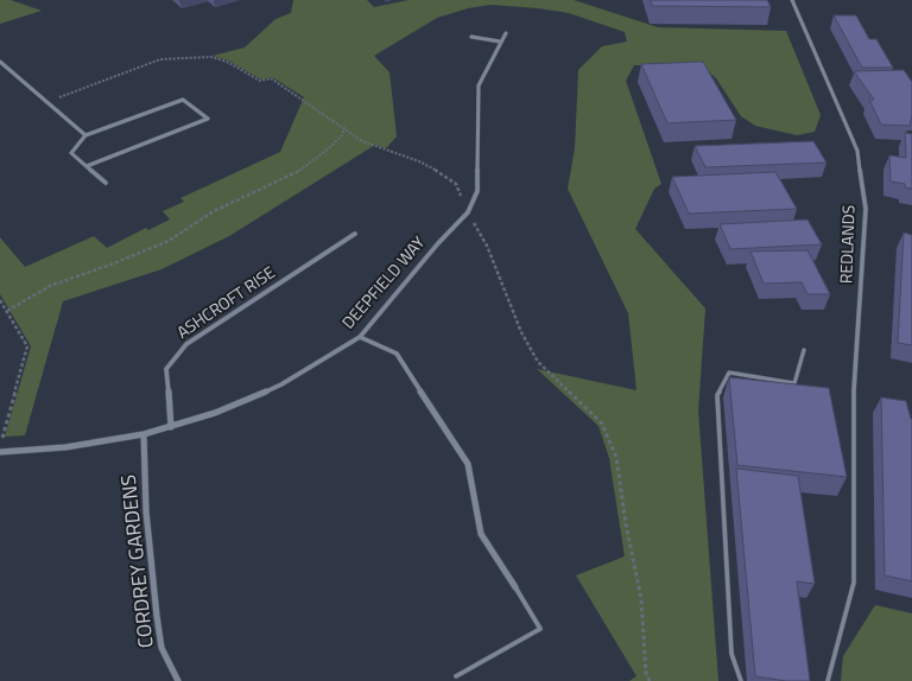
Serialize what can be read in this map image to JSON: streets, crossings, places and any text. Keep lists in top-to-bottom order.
{
  "streets": {
    "street": [
      "REDLANDS",
      "DEEPFIELD WAY",
      "ASHCROFT RISE",
      "CORDREY GARDENS"
    ]
  },
  "crossings": [
    ["DEEPFIELD WAY", "ASHCROFT RISE"],
    ["DEEPFIELD WAY", "CORDREY GARDENS"]
  ]
}
